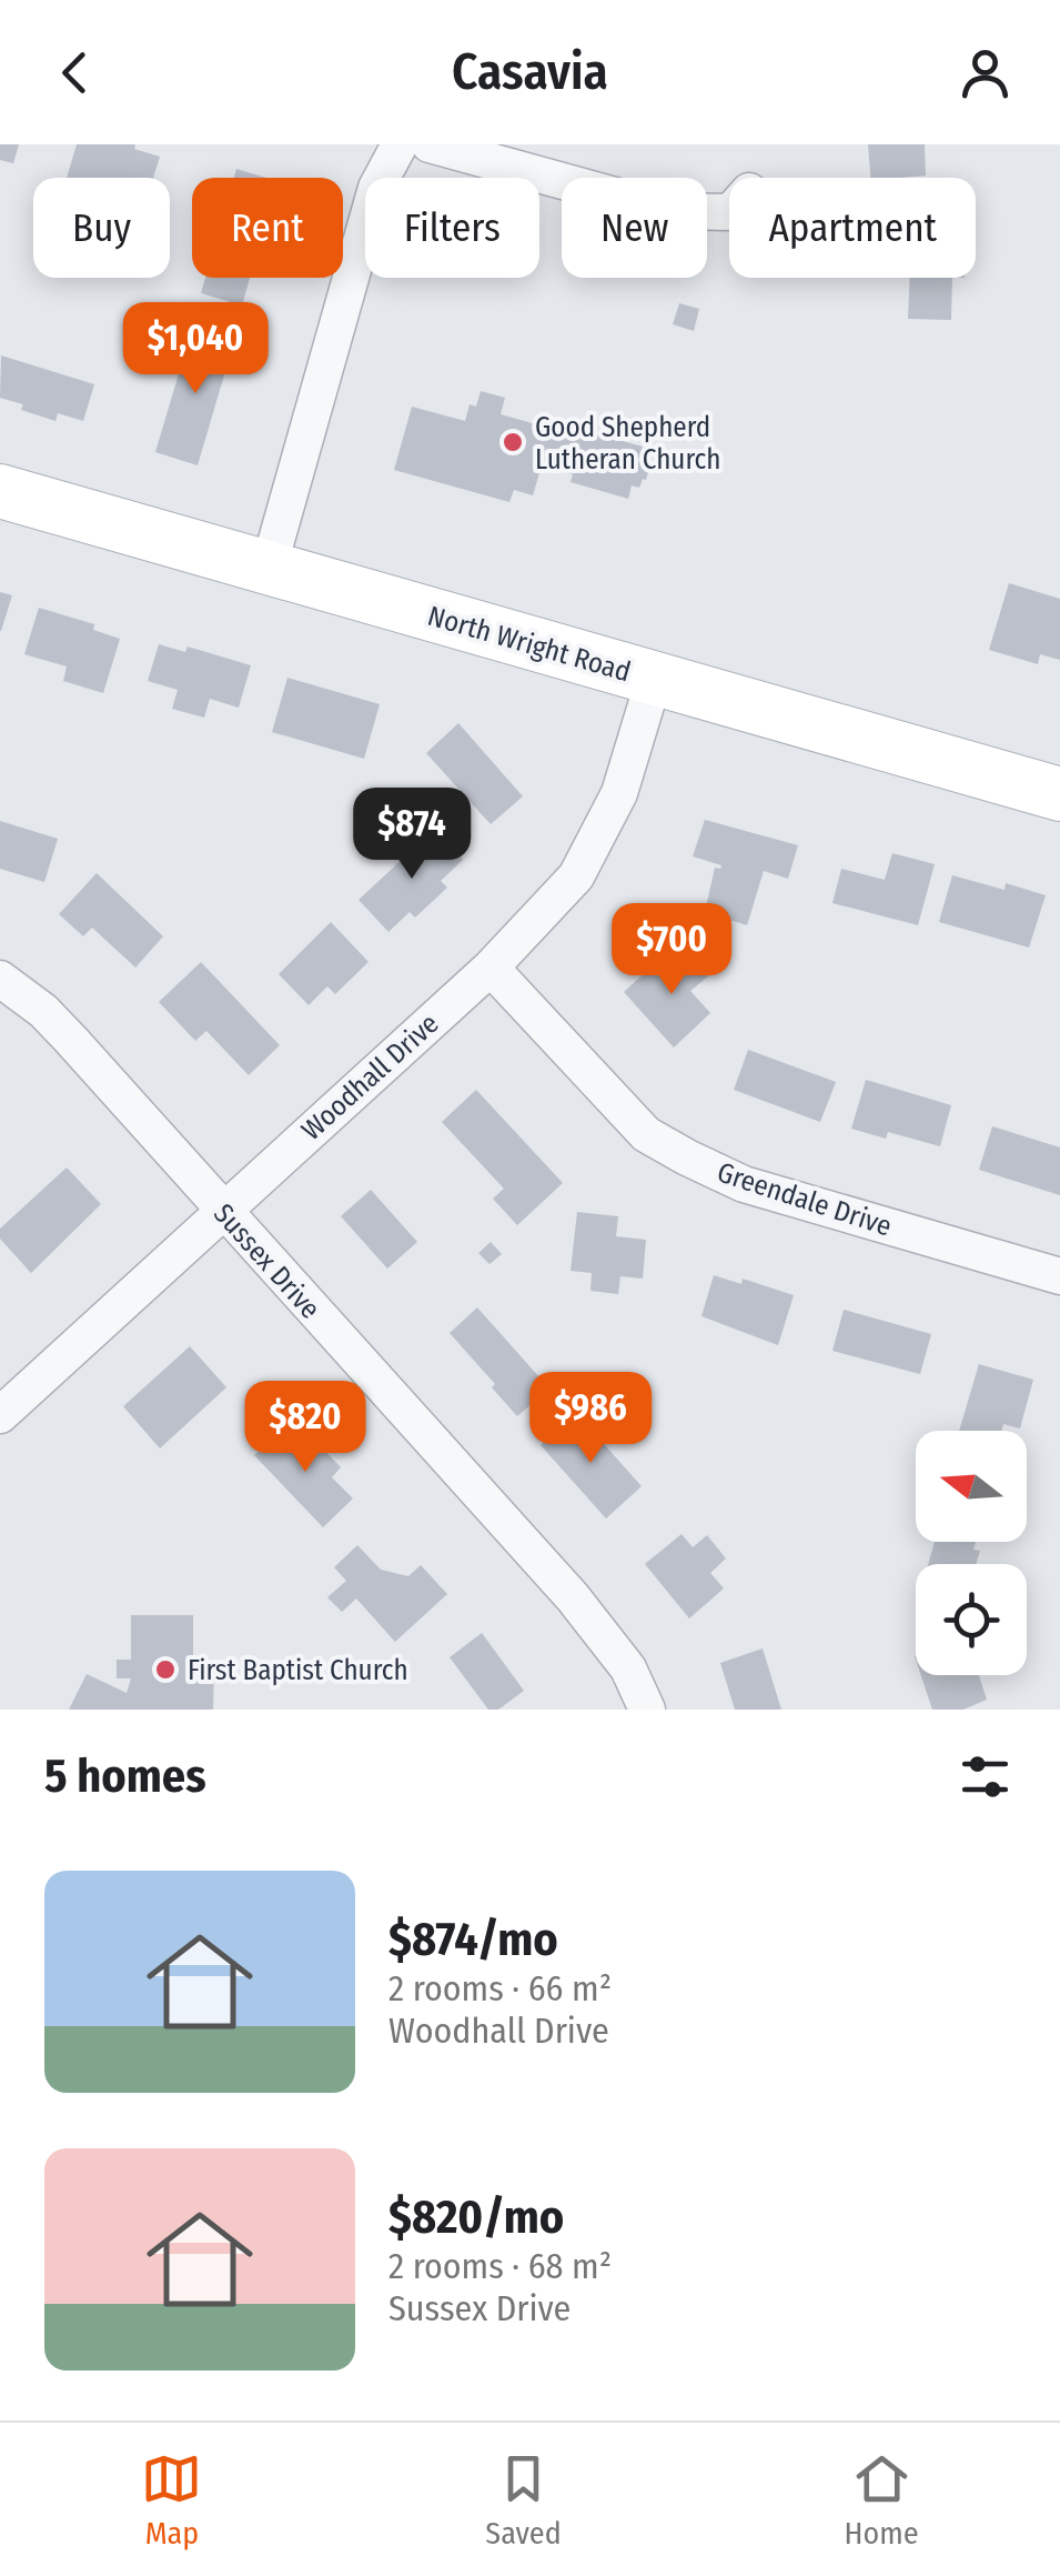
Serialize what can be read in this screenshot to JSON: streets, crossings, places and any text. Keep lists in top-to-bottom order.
{
  "streets": {
    "main road": ["North Wright Road"],
    "street": ["Woodhall Drive", "Greendale Drive", "Sussex Drive"]
  },
  "crossings": [
    ["North Wright Road", "Woodhall Drive"],
    ["Woodhall Drive", "Greendale Drive"],
    ["Woodhall Drive", "Sussex Drive"]
  ],
  "places": ["Good Shepherd Lutheran Church", "First Baptist Church"],
  "north": "left",
  "page": {
    "header": "Casavia",
    "chip": [
      "Buy",
      "Rent",
      "Filters",
      "New",
      "Apartment"
    ],
    "price": [
      "$1,040",
      "$874",
      "$700",
      "$986",
      "$820"
    ],
    "heading": "5 homes",
    "list": [
      {
        "name": "$874/mo",
        "note": "2 rooms · 66 m² · Woodhall Drive"
      },
      {
        "name": "$820/mo",
        "note": "2 rooms · 68 m² · Sussex Drive"
      }
    ],
    "tabs": ["Map", "Saved", "Home"]
  }
}
